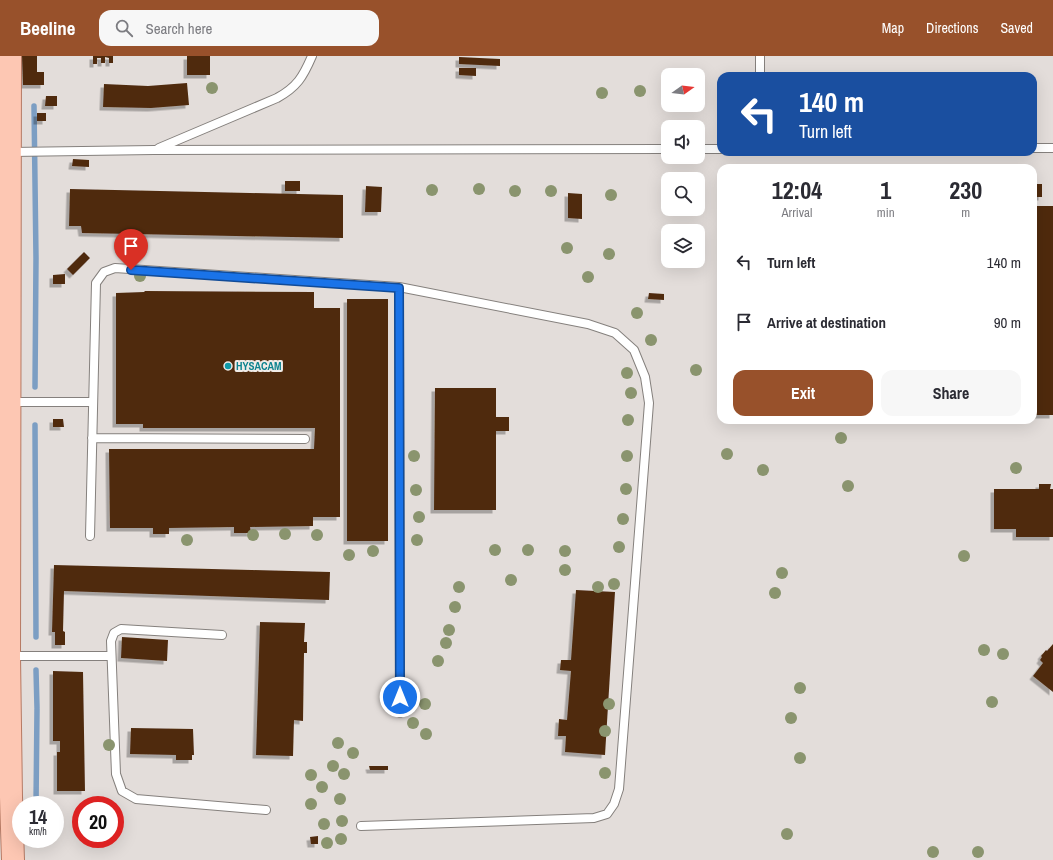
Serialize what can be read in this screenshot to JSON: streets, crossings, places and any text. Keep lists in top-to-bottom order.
{
  "places": ["HYSACAM"],
  "north": "right",
  "page": {
    "header": "Beeline",
    "search": "Search here",
    "nav": ["Map", "Directions", "Saved"],
    "turn": ["140 m", "Turn left"],
    "eta": [
      "12:04",
      "Arrival",
      "1",
      "min",
      "230",
      "m"
    ],
    "list": [
      {
        "name": "Turn left",
        "value": "140 m"
      },
      {
        "name": "Arrive at destination",
        "value": "90 m"
      }
    ],
    "buttons": ["Exit", "Share"],
    "speed": "14 km/h",
    "limit": "20"
  }
}
